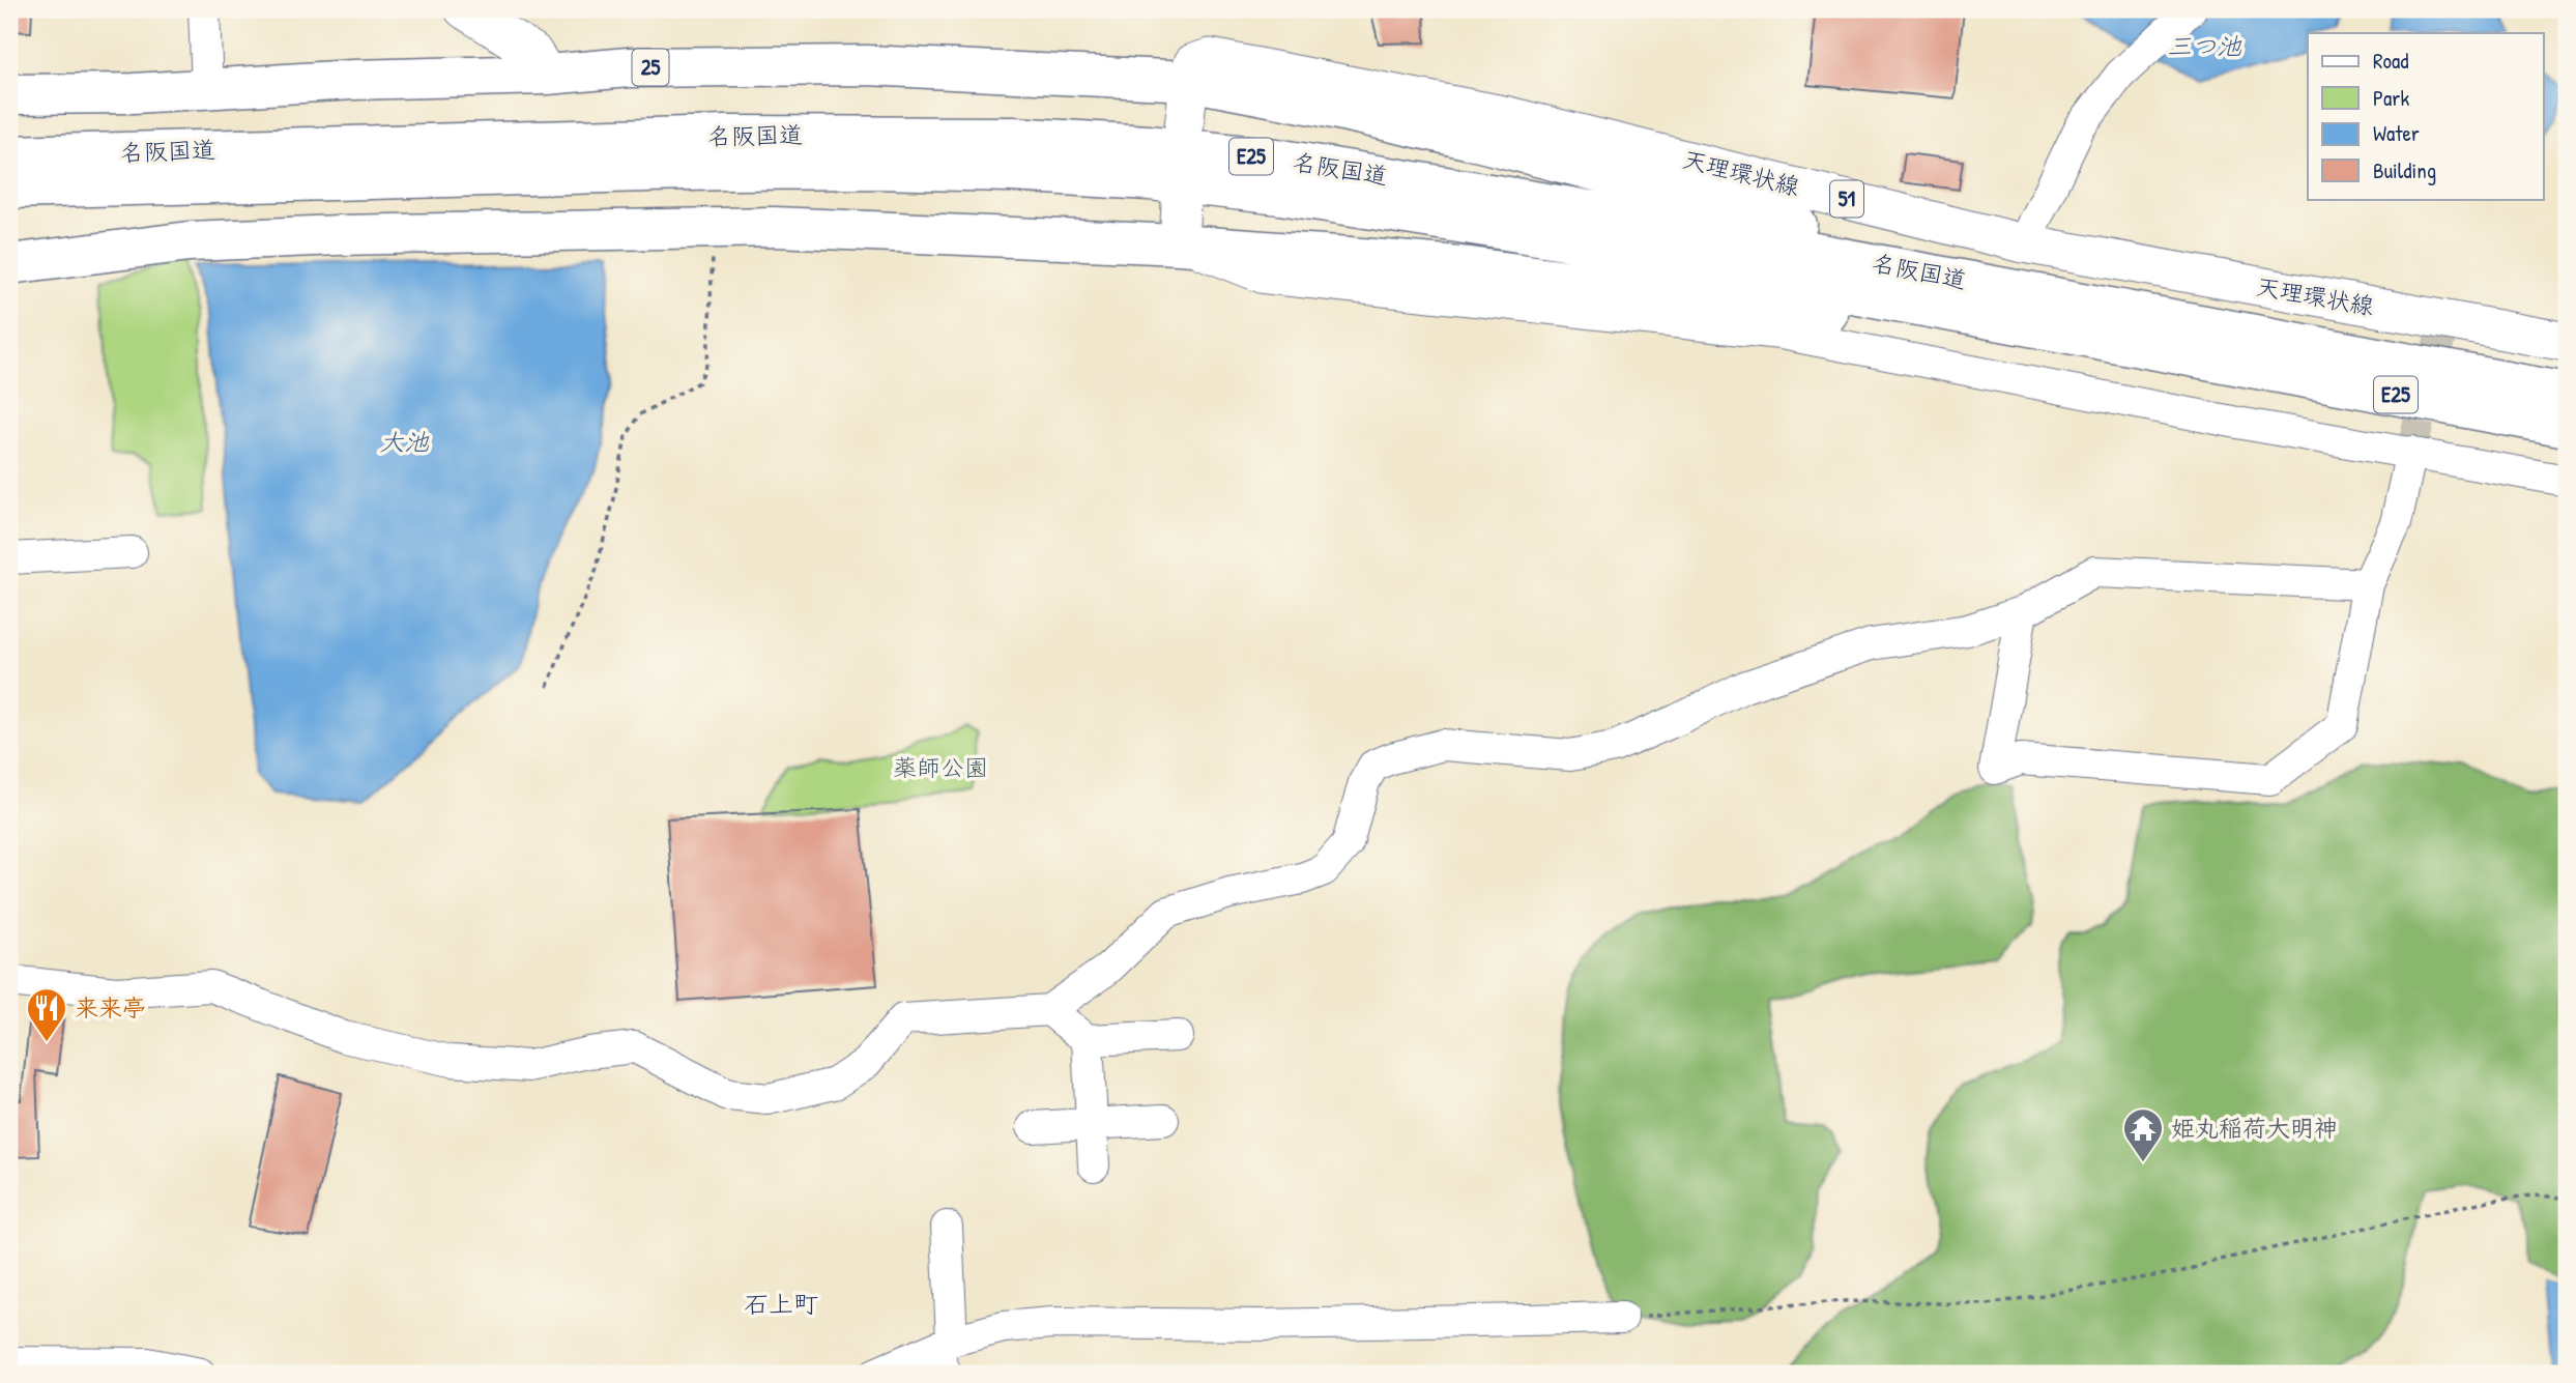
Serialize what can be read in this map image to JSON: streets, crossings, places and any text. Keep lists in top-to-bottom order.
{
  "streets": {
    "highway": ["25", "名阪国道", "E25"],
    "main road": ["天理環状線", "51"]
  },
  "crossings": [
    ["25", "E25"],
    ["25", "天理環状線"],
    ["名阪国道", "E25"],
    ["E25", "天理環状線"]
  ],
  "districts": ["石上町"],
  "water": ["三つ池", "大池"],
  "parks": ["薬師公園"],
  "places": {
    "restaurant": ["来来亭"],
    "temple": ["姫丸稲荷大明神"]
  },
  "legend": [
    "Road",
    "Park",
    "Water",
    "Building"
  ]
}
